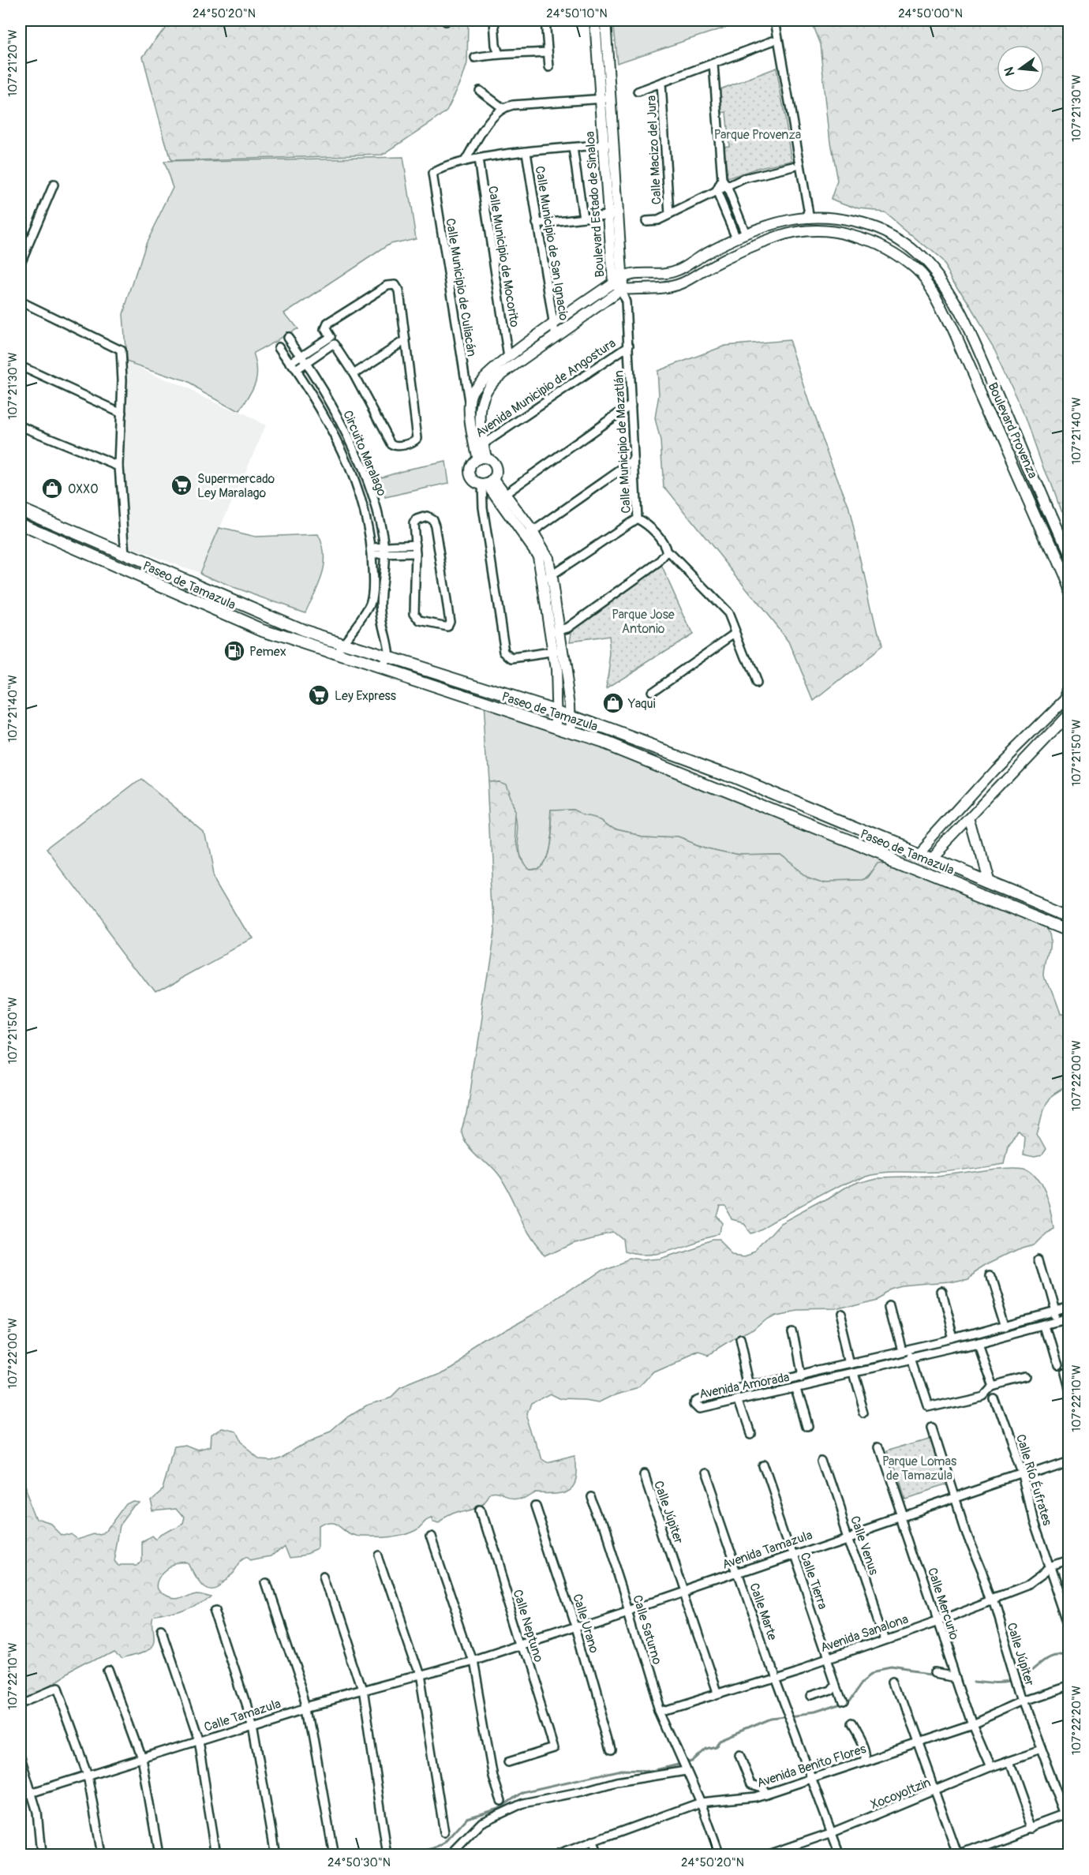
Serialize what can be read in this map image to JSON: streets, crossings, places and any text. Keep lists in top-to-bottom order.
{
  "streets": {
    "main road": ["Paseo de Tamazula"],
    "street": [
      "Calle Macizo del Jura",
      "Boulevard Estado de Sinaloa",
      "Calle Municipio de San Ignacio",
      "Calle Municipio de Mocorito",
      "Calle Municipio de Culiacán",
      "Avenida Municipio de Angostura",
      "Boulevard Provenza",
      "Calle Municipio de Mazatlán",
      "Circuito Maralago",
      "Avenida Amorada",
      "Calle Río Éufrates",
      "Calle Júpiter",
      "Calle Venus",
      "Avenida Tamazula",
      "Calle Tierra",
      "Calle Mercurio",
      "Calle Marte",
      "Calle Urano",
      "Calle Neptuno",
      "Calle Saturno",
      "Avenida Sanalona",
      "Calle Tamazula",
      "Avenida Benito Flores",
      "Xocoyoltzin"
    ]
  },
  "crossings": [
    ["Boulevard Estado de Sinaloa", "Calle Municipio de San Ignacio"],
    ["Boulevard Estado de Sinaloa", "Calle Municipio de Mocorito"],
    ["Boulevard Estado de Sinaloa", "Calle Municipio de Culiacán"],
    ["Boulevard Estado de Sinaloa", "Avenida Municipio de Angostura"],
    ["Boulevard Estado de Sinaloa", "Boulevard Provenza"],
    ["Boulevard Estado de Sinaloa", "Calle Municipio de Mazatlán"],
    ["Boulevard Estado de Sinaloa", "Paseo de Tamazula"],
    ["Avenida Municipio de Angostura", "Calle Municipio de Mazatlán"],
    ["Boulevard Provenza", "Calle Municipio de Mazatlán"],
    ["Circuito Maralago", "Paseo de Tamazula"],
    ["Calle Río Éufrates", "Avenida Tamazula"],
    ["Calle Río Éufrates", "Avenida Sanalona"],
    ["Calle Júpiter", "Avenida Tamazula"],
    ["Calle Júpiter", "Avenida Sanalona"],
    ["Calle Júpiter", "Avenida Benito Flores"],
    ["Calle Júpiter", "Xocoyoltzin"],
    ["Calle Venus", "Avenida Tamazula"],
    ["Calle Venus", "Avenida Sanalona"],
    ["Avenida Tamazula", "Calle Tierra"],
    ["Avenida Tamazula", "Calle Mercurio"],
    ["Avenida Tamazula", "Calle Marte"],
    ["Avenida Tamazula", "Calle Urano"],
    ["Avenida Tamazula", "Calle Neptuno"],
    ["Avenida Tamazula", "Calle Saturno"],
    ["Avenida Tamazula", "Calle Tamazula"],
    ["Calle Tierra", "Avenida Sanalona"],
    ["Calle Mercurio", "Avenida Sanalona"],
    ["Calle Mercurio", "Avenida Benito Flores"],
    ["Calle Mercurio", "Xocoyoltzin"],
    ["Calle Marte", "Avenida Sanalona"],
    ["Calle Marte", "Avenida Benito Flores"],
    ["Calle Marte", "Xocoyoltzin"],
    ["Calle Saturno", "Avenida Sanalona"],
    ["Calle Saturno", "Avenida Benito Flores"]
  ],
  "parks": ["Parque Provenza", "Parque Jose Antonio", "Parque Lomas de Tamazula"],
  "places": {
    "supermarket": ["Supermercado Ley Maralago", "Ley Express"],
    "shop": ["OXXO", "Yaqui"],
    "fuel station": ["Pemex"]
  },
  "north": "left",
  "coordinates": [
    "24°50'20\"N",
    "24°50'10\"N",
    "24°50'00\"N",
    "107°21'20\"W",
    "107°21'30\"W",
    "107°21'40\"W",
    "107°21'50\"W",
    "107°22'00\"W",
    "107°22'10\"W",
    "107°22'20\"W",
    "24°50'30\"N"
  ]
}
